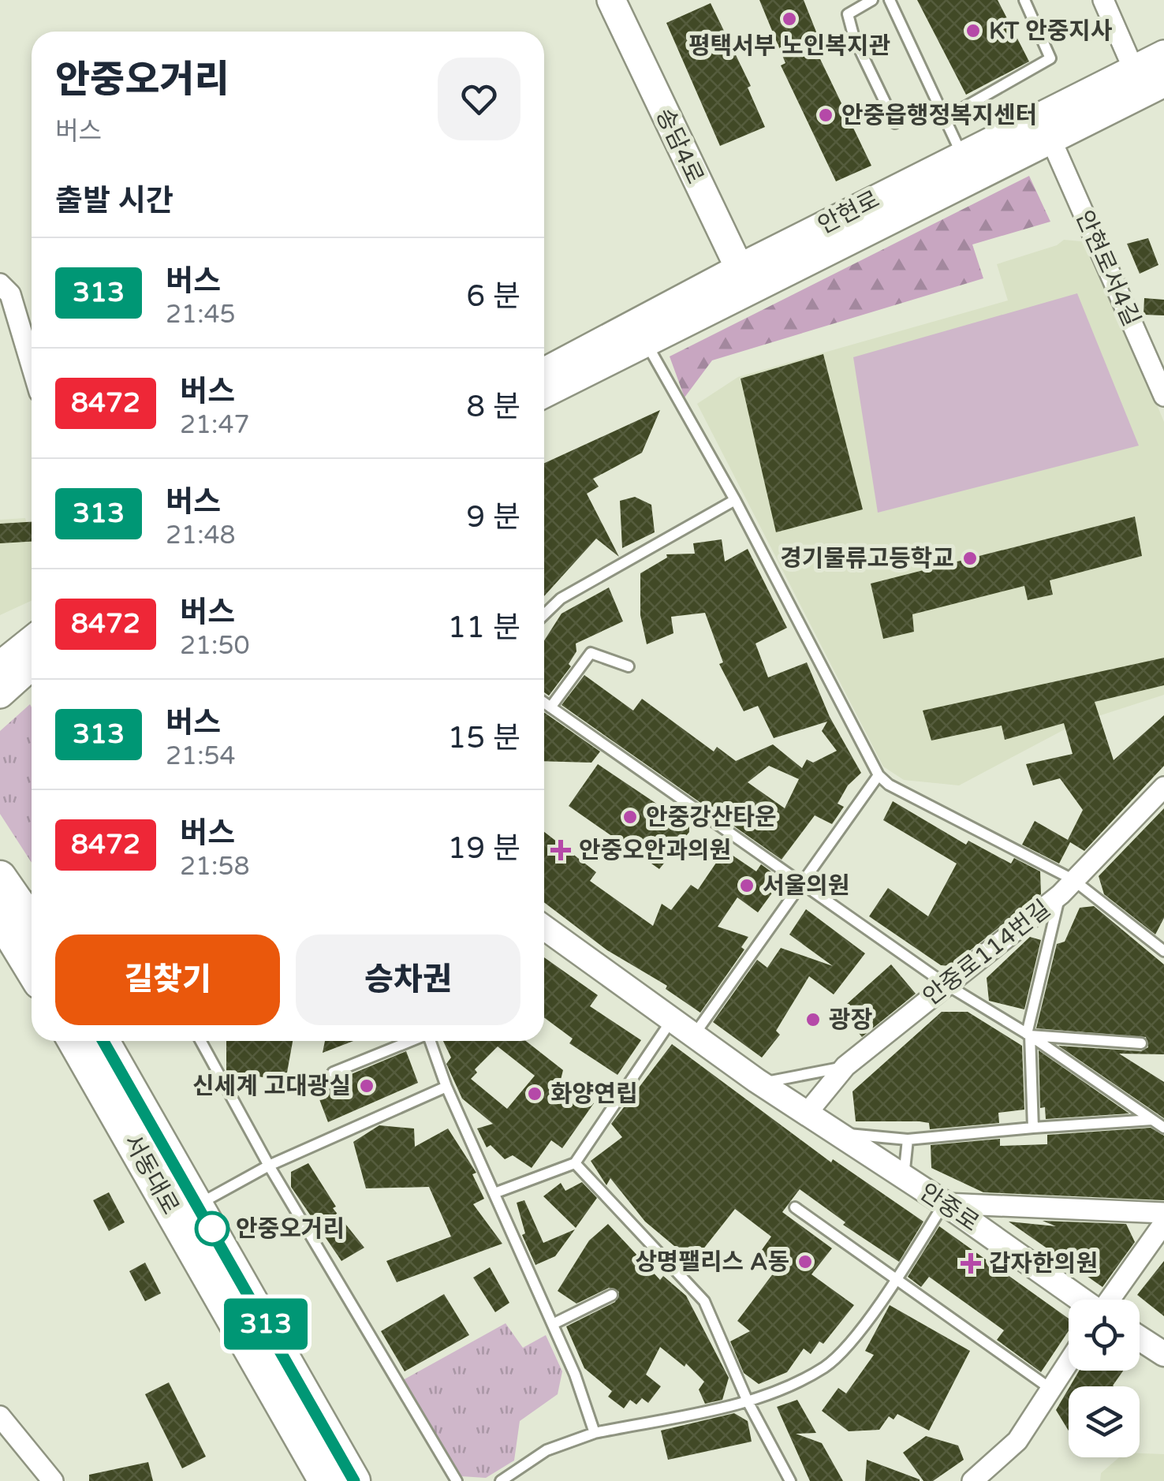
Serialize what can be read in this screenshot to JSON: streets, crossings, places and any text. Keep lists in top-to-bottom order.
{
  "streets": {
    "main road": ["송담4로", "안현로", "서동대로"],
    "street": ["안현로서4길", "안중로114번길", "안중로"]
  },
  "crossings": [
    ["송담4로", "안현로"],
    ["안현로", "안현로서4길"],
    ["안중로114번길", "안중로"]
  ],
  "places": {
    "other": [
      "평택서부 노인복지관",
      "KT 안중지사",
      "안중읍행정복지센터",
      "경기물류고등학교",
      "안중강산타운",
      "서울의원",
      "광장",
      "신세계 고대광실",
      "화양연립",
      "안중오거리",
      "상명팰리스 A동"
    ],
    "health": ["안중오안과의원", "갑자한의원"]
  },
  "lines": ["bus line 313"],
  "page": {
    "on_map": "313",
    "heading": [
      ["안중오거리", "버스"],
      "출발 시간"
    ],
    "list": [
      {
        "mark": "313",
        "name": "버스",
        "note": "21:45",
        "value": "6 분"
      },
      {
        "mark": "8472",
        "name": "버스",
        "note": "21:47",
        "value": "8 분"
      },
      {
        "mark": "313",
        "name": "버스",
        "note": "21:48",
        "value": "9 분"
      },
      {
        "mark": "8472",
        "name": "버스",
        "note": "21:50",
        "value": "11 분"
      },
      {
        "mark": "313",
        "name": "버스",
        "note": "21:54",
        "value": "15 분"
      },
      {
        "mark": "8472",
        "name": "버스",
        "note": "21:58",
        "value": "19 분"
      }
    ],
    "buttons": ["길찾기", "승차권"]
  }
}
